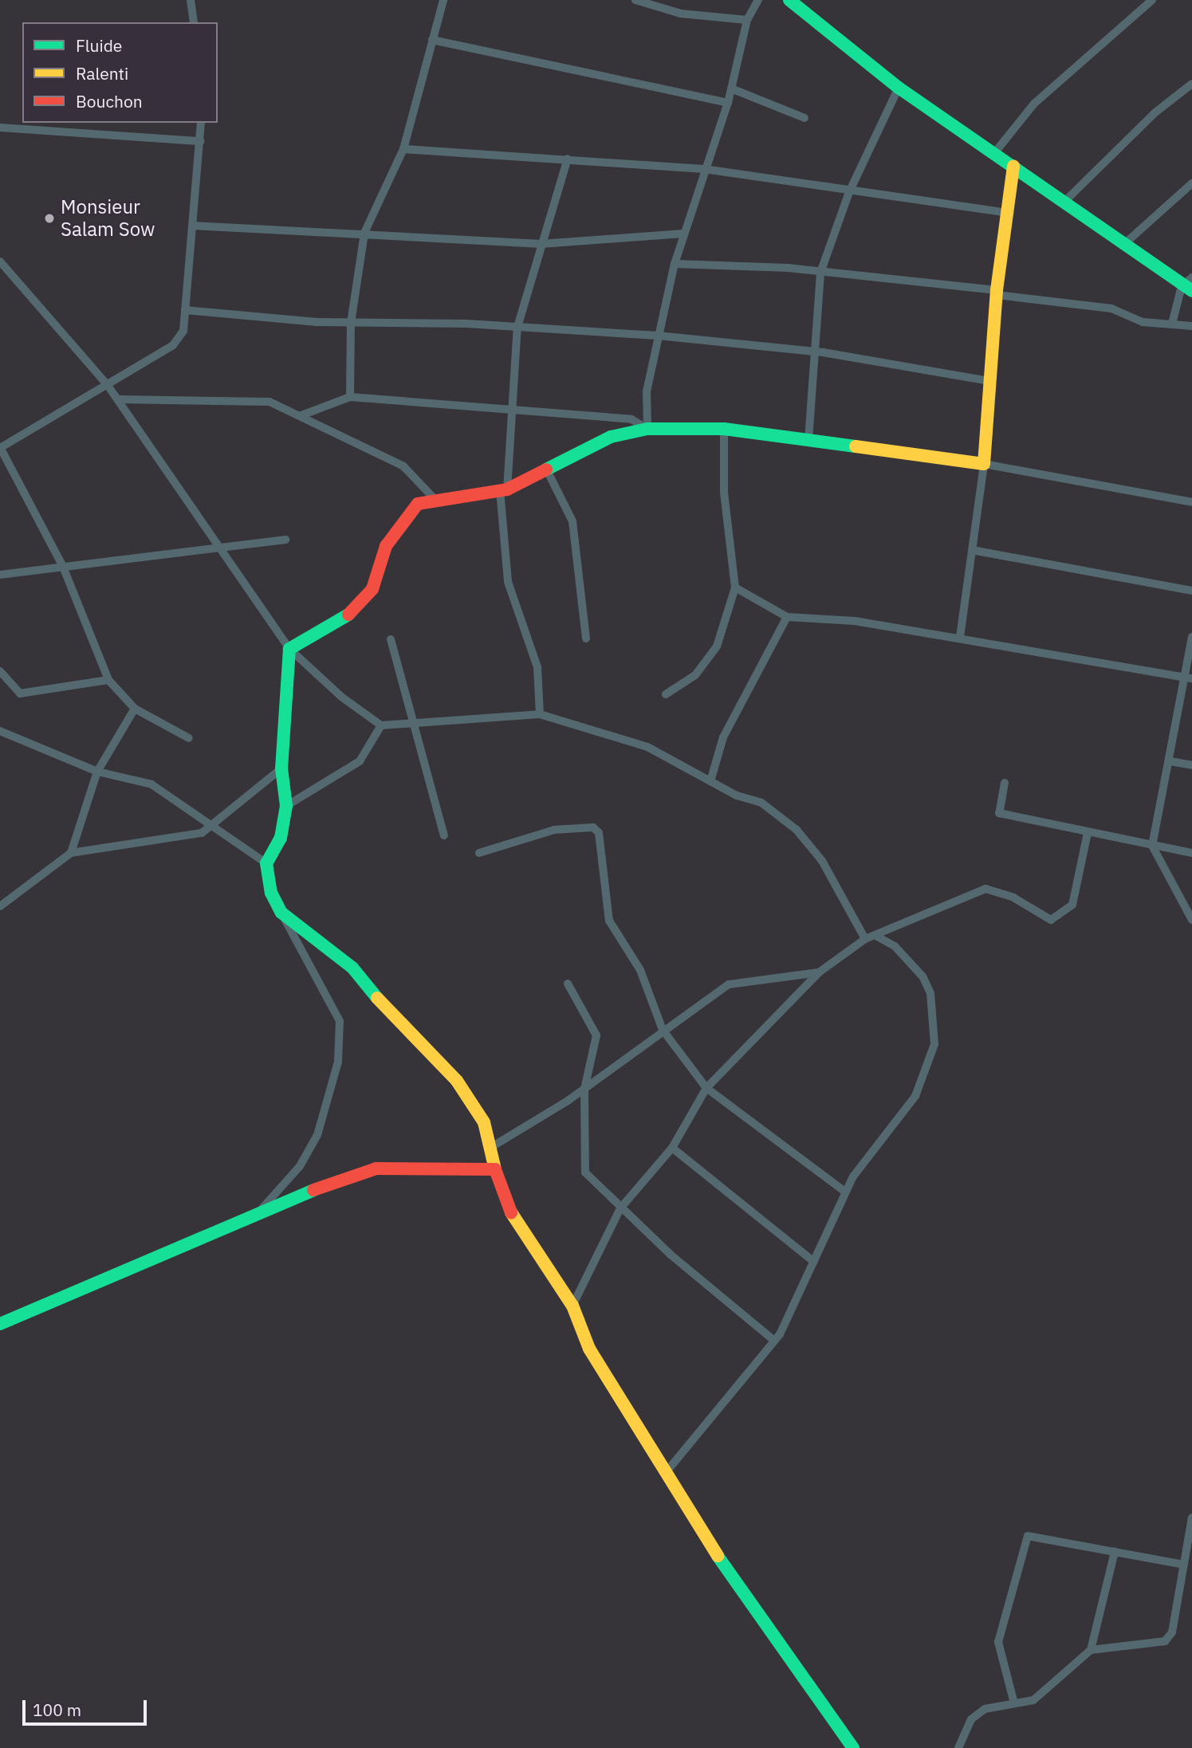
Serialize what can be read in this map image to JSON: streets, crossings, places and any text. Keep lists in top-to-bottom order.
{
  "places": ["Monsieur Salam Sow"],
  "legend": ["Fluide", "Ralenti", "Bouchon"],
  "scale_bar": "100 m"
}
